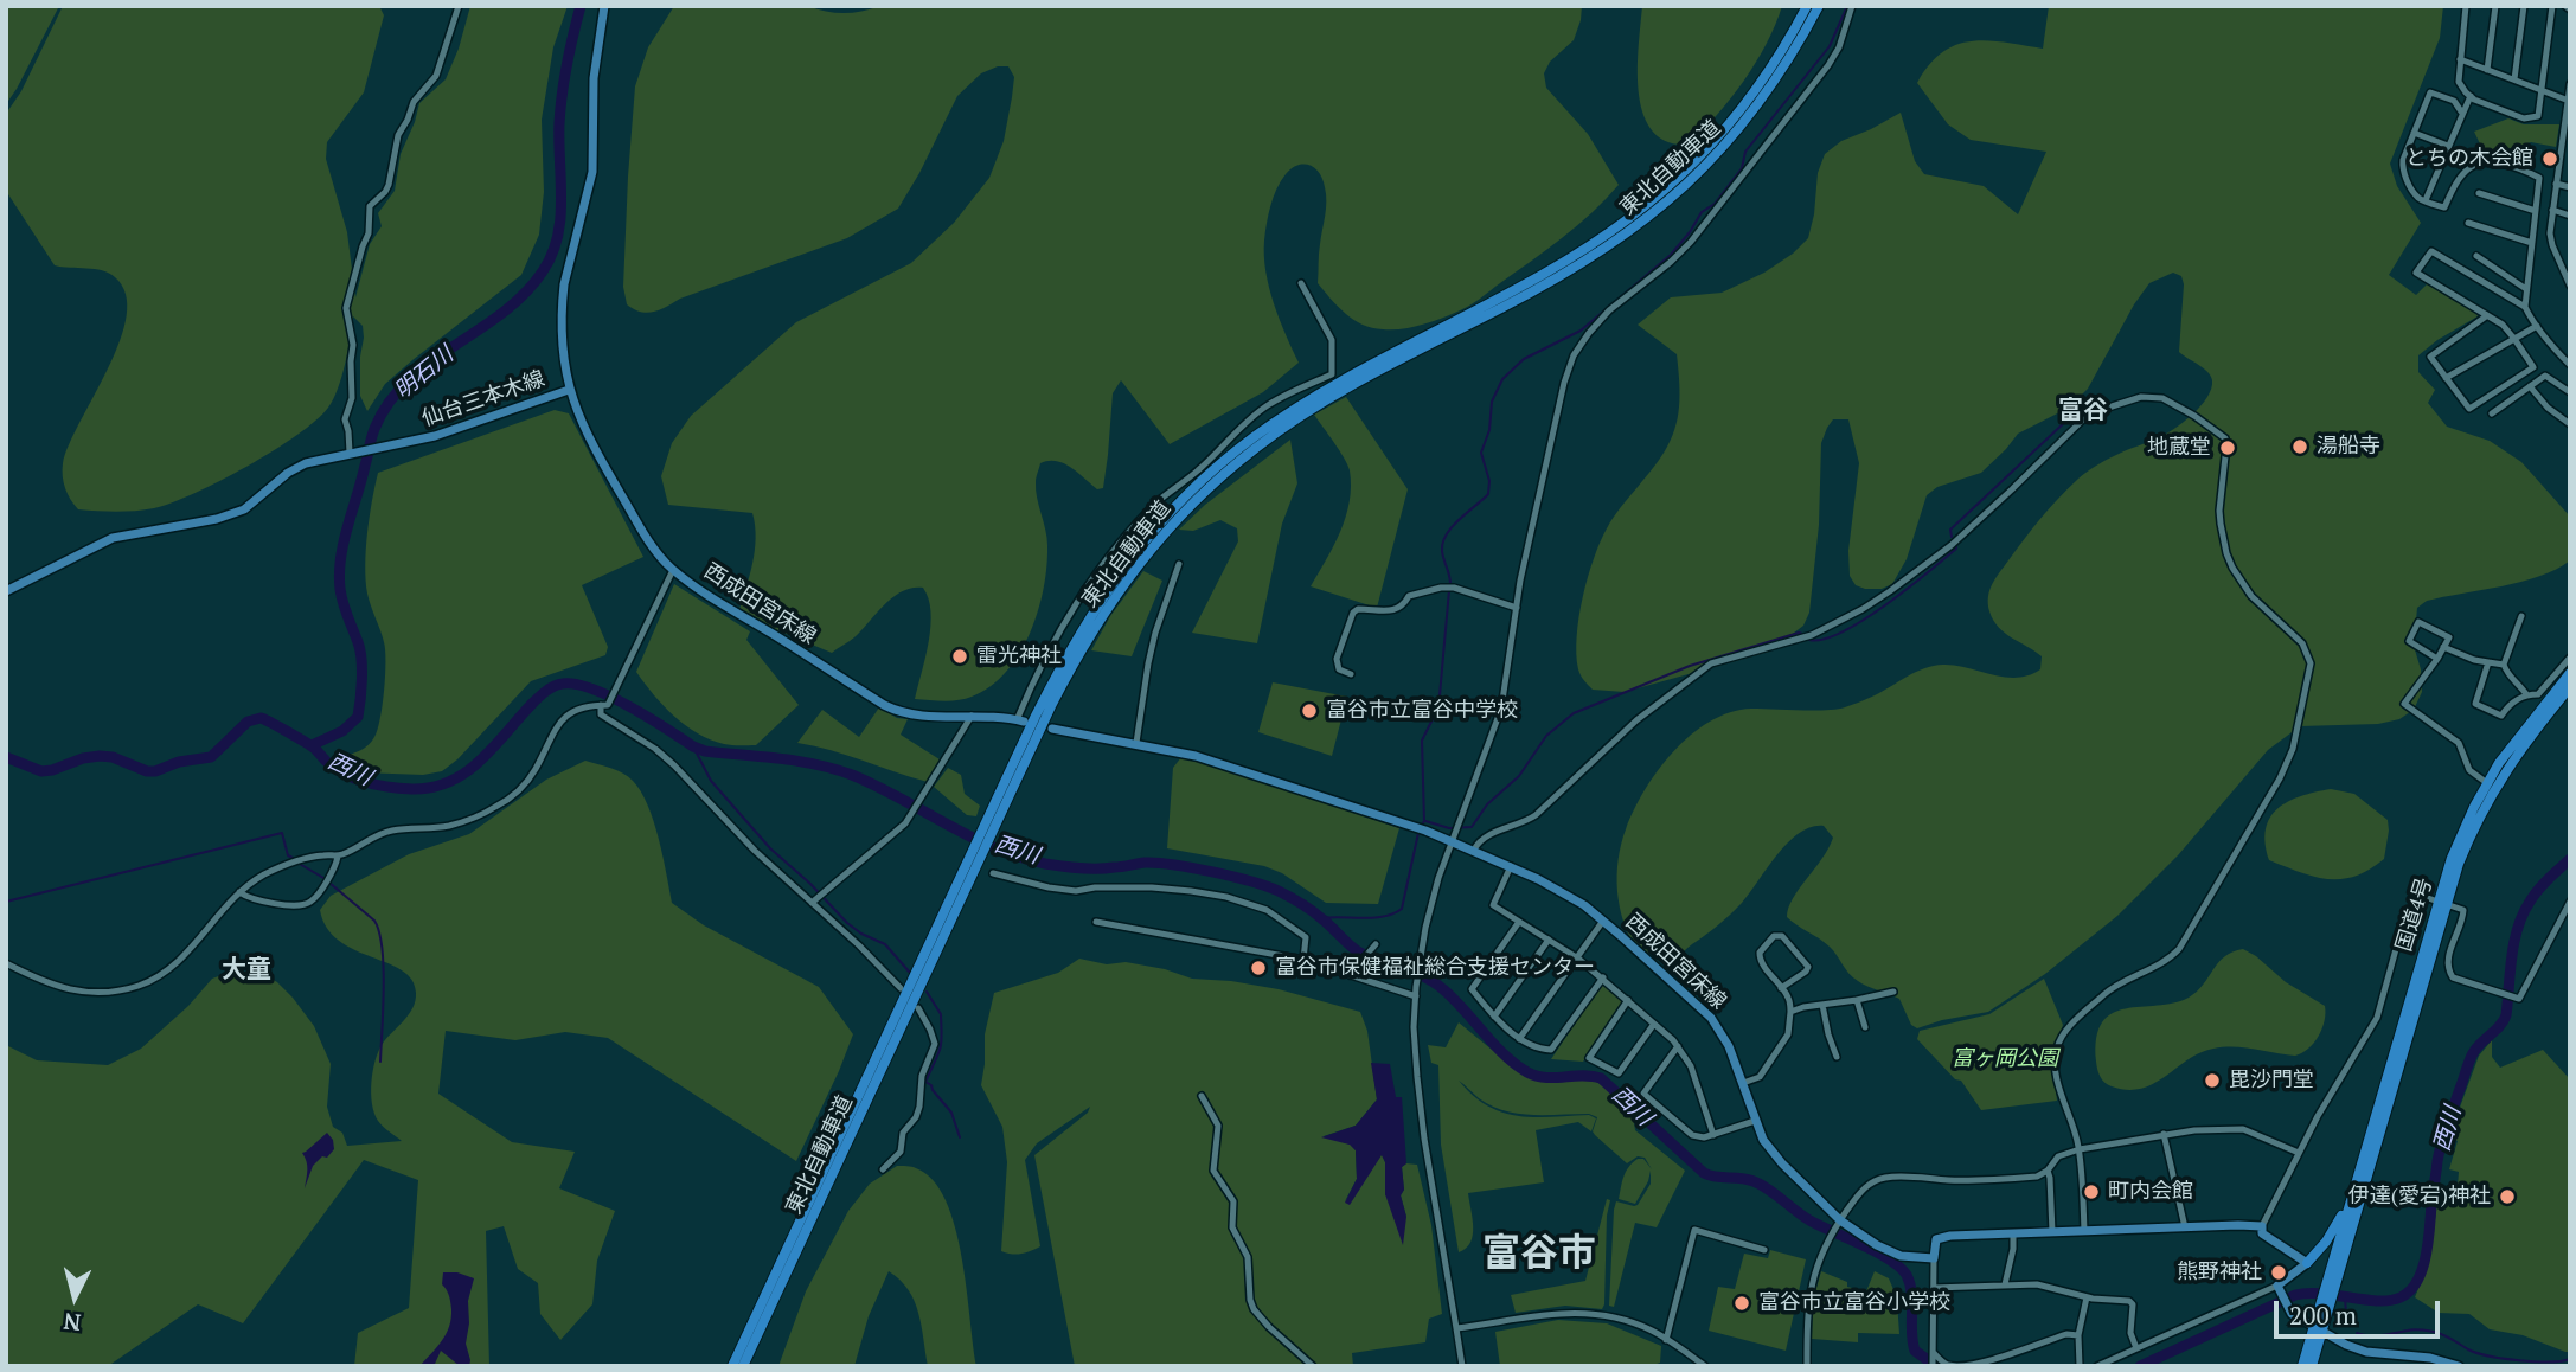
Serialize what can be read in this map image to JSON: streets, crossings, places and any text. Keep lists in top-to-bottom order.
{
  "streets": {
    "highway": ["東北自動車道", "国道4号"],
    "main road": ["仙台三本木線", "西成田宮床線"]
  },
  "crossings": [
    ["仙台三本木線", "西成田宮床線"]
  ],
  "districts": ["富谷", "大童", "富谷市"],
  "water": ["明石川", "西川"],
  "parks": ["富ヶ岡公園"],
  "places": [
    "とちの木会館",
    "湯船寺",
    "地蔵堂",
    "雷光神社",
    "富谷市立富谷中学校",
    "富谷市保健福祉総合支援センター",
    "毘沙門堂",
    "町内会館",
    "伊達(愛宕)神社",
    "熊野神社",
    "富谷市立富谷小学校"
  ],
  "scale_bar": "200 m",
  "north": "bottom"
}
